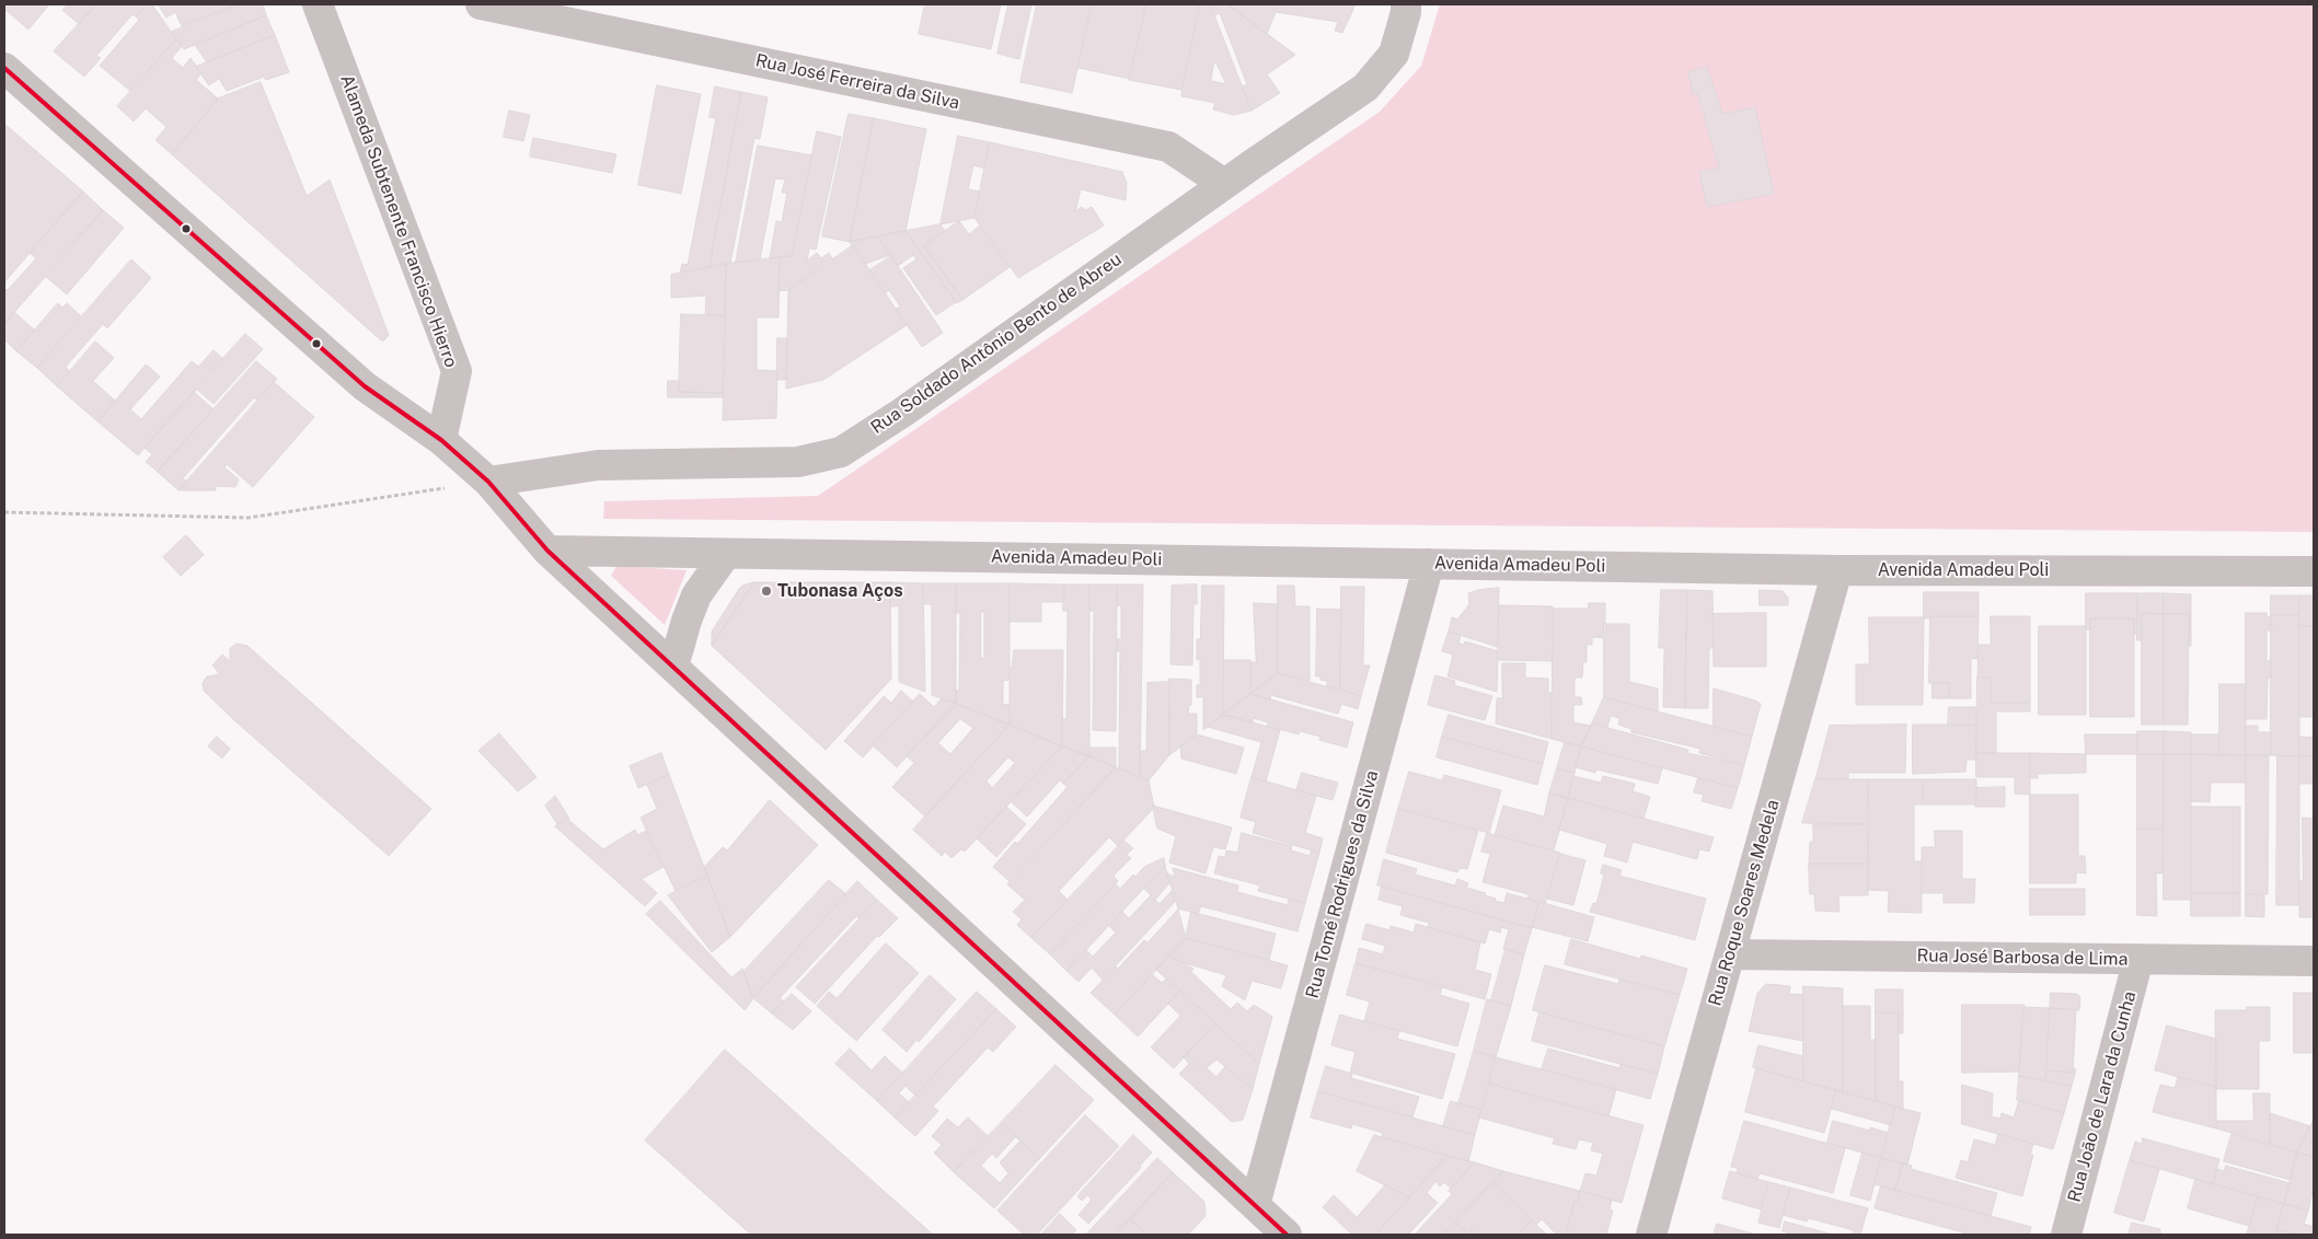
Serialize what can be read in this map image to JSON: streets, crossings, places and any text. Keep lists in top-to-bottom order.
{
  "streets": {
    "street": [
      "Rua José Ferreira da Silva",
      "Alameda Subtenente Francisco Hierro",
      "Rua Soldado Antônio Bento de Abreu",
      "Avenida Amadeu Poli",
      "Rua Tomé Rodrigues da Silva",
      "Rua Roque Soares Medela",
      "Rua José Barbosa de Lima",
      "Rua João de Lara da Cunha"
    ]
  },
  "crossings": [
    ["Rua José Ferreira da Silva", "Rua Soldado Antônio Bento de Abreu"],
    ["Avenida Amadeu Poli", "Rua Tomé Rodrigues da Silva"],
    ["Avenida Amadeu Poli", "Rua Roque Soares Medela"],
    ["Rua Roque Soares Medela", "Rua José Barbosa de Lima"],
    ["Rua José Barbosa de Lima", "Rua João de Lara da Cunha"]
  ],
  "places": ["Tubonasa Aços"]
}
